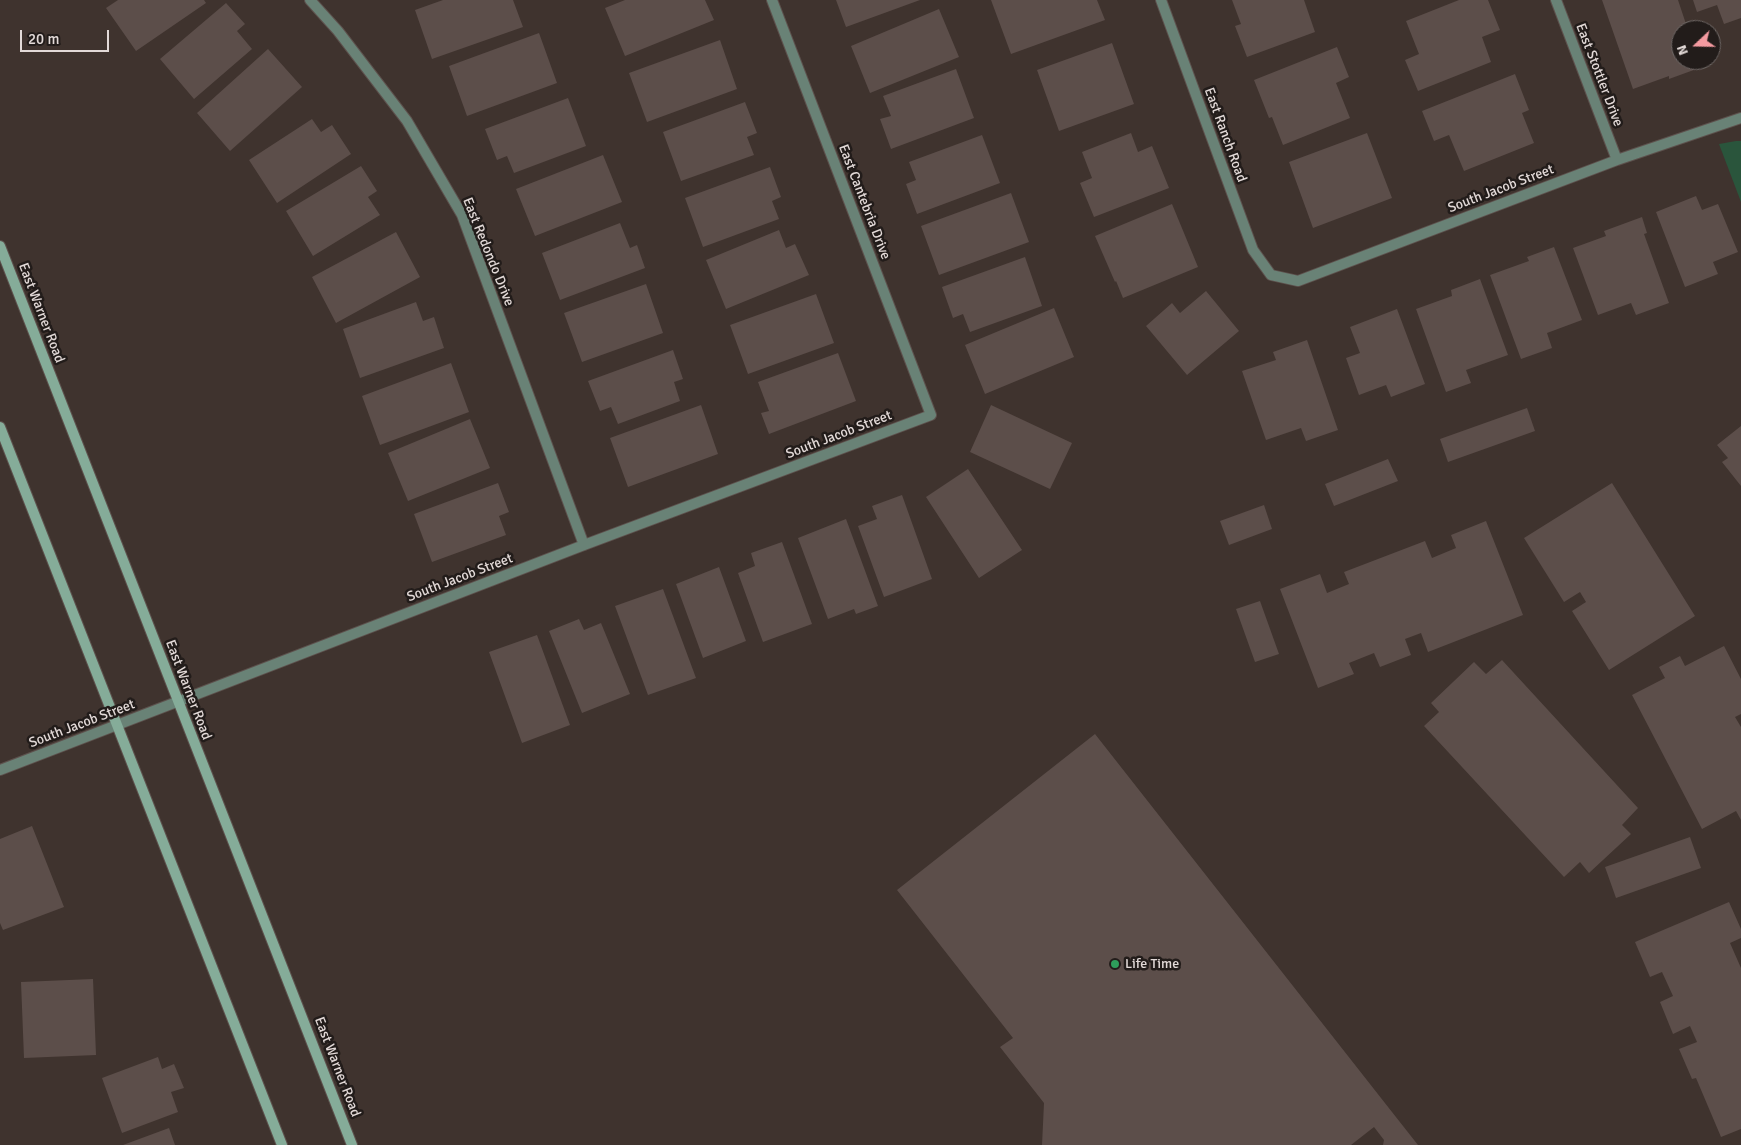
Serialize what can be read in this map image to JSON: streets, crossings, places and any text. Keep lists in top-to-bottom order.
{
  "streets": {
    "main road": ["East Warner Road"],
    "street": [
      "East Stottler Drive",
      "East Ranch Road",
      "South Jacob Street",
      "East Cantebria Drive",
      "East Redondo Drive"
    ]
  },
  "crossings": [
    ["East Stottler Drive", "South Jacob Street"],
    ["East Ranch Road", "South Jacob Street"],
    ["South Jacob Street", "East Cantebria Drive"],
    ["South Jacob Street", "East Redondo Drive"],
    ["South Jacob Street", "East Warner Road"]
  ],
  "places": ["Life Time"],
  "scale_bar": "20 m",
  "north": "left"
}
